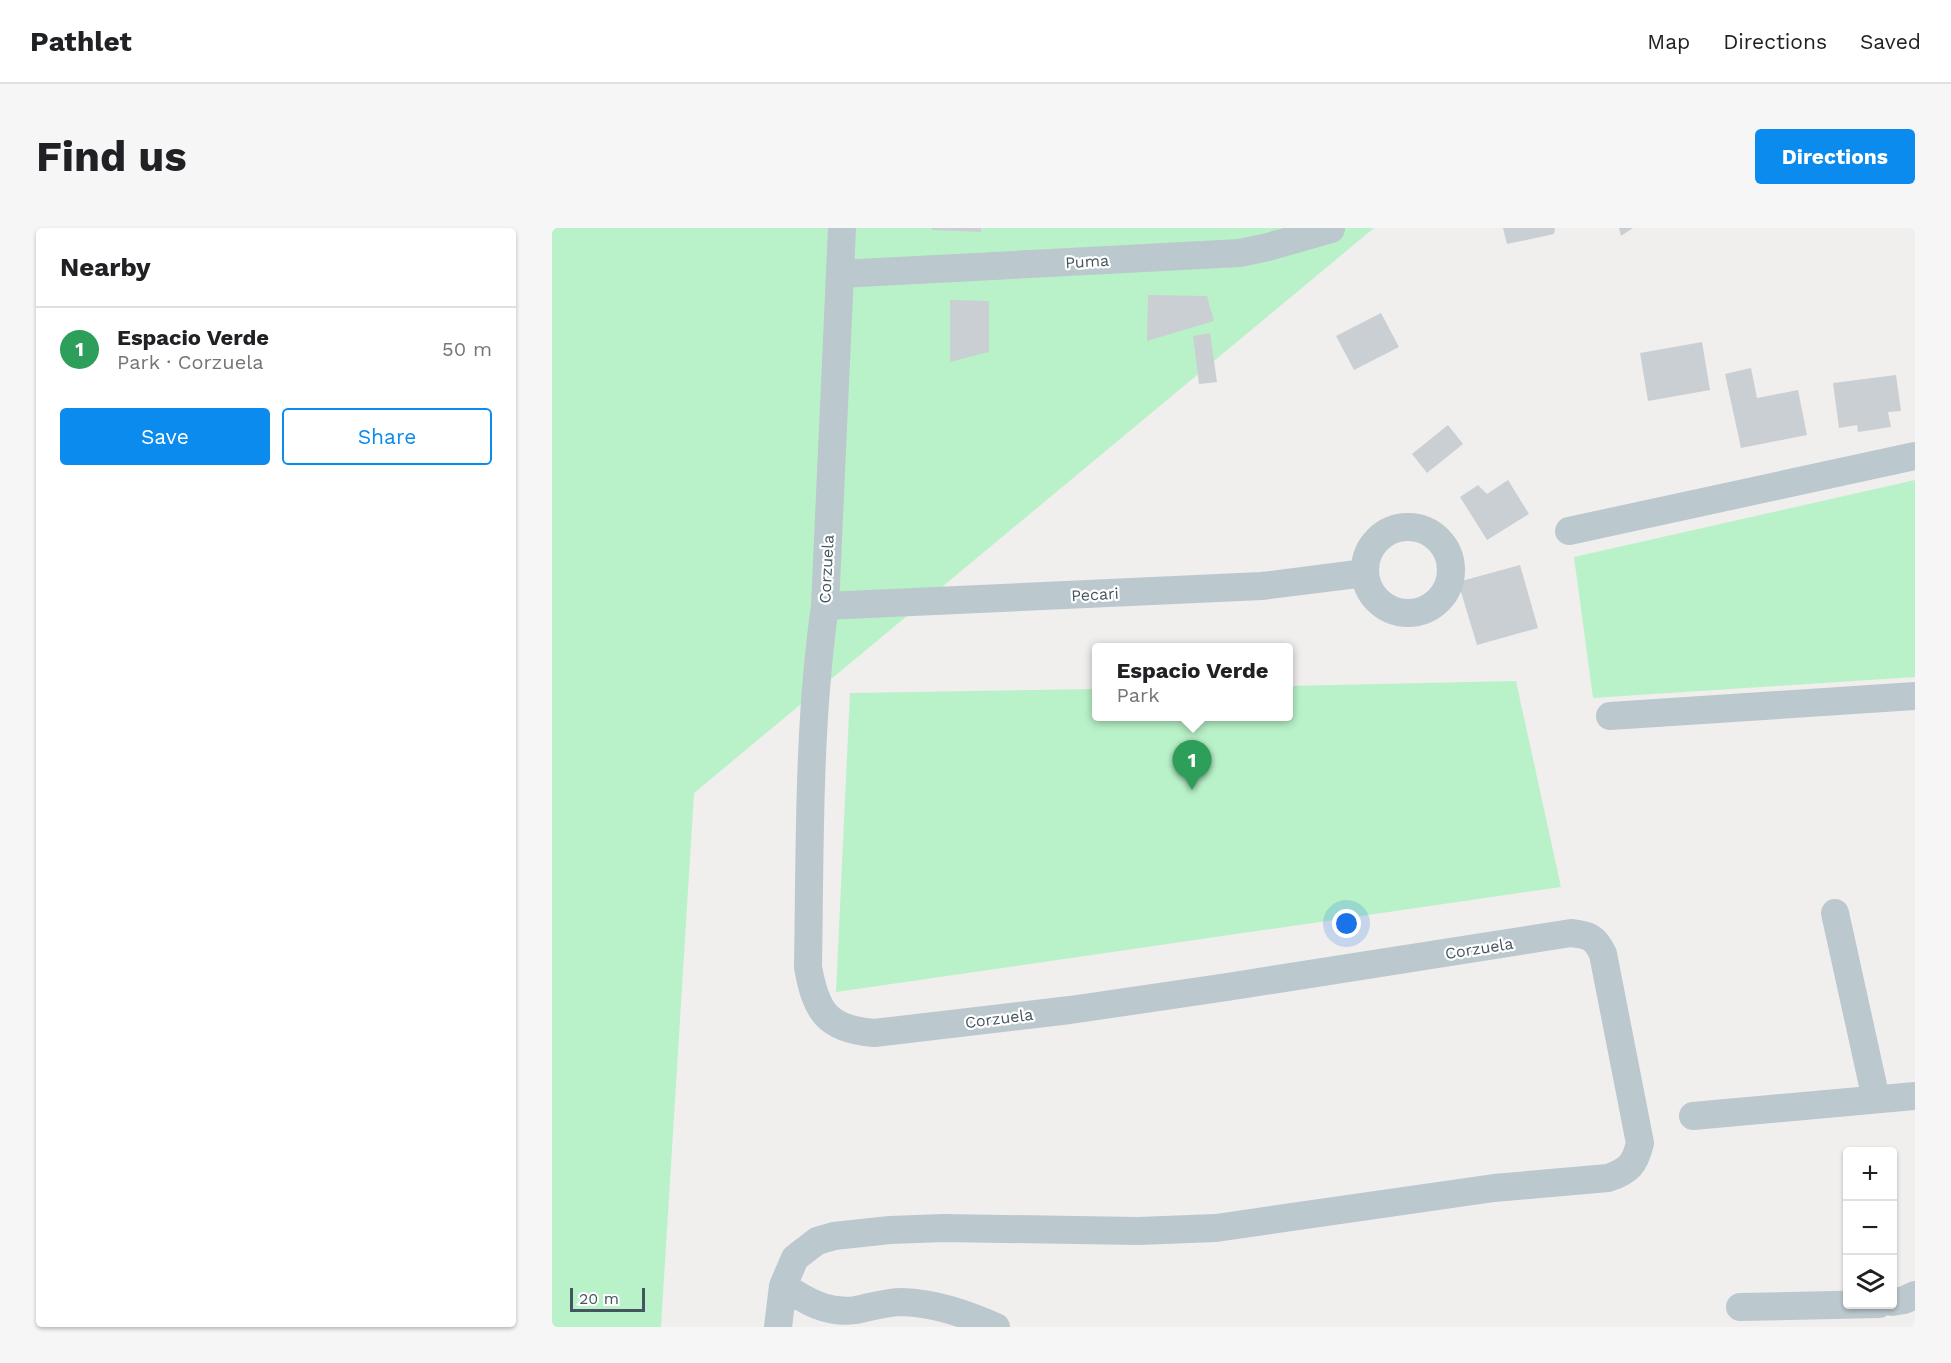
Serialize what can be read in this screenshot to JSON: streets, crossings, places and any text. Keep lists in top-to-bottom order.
{
  "streets": {
    "street": ["Puma", "Corzuela", "Pecari"]
  },
  "crossings": [
    ["Puma", "Corzuela"],
    ["Corzuela", "Pecari"]
  ],
  "scale_bar": "20 m",
  "page": {
    "header": "Pathlet",
    "nav": ["Map", "Directions", "Saved"],
    "buttons": [
      "Directions",
      ["Save", "Share"]
    ],
    "title": "Find us",
    "heading": "Nearby",
    "list": [
      {
        "mark": "1",
        "name": "Espacio Verde",
        "note": "Park · Corzuela",
        "value": "50 m"
      }
    ],
    "popup": ["Espacio Verde", "Park"],
    "pins": "1",
    "map_buttons": ["+", "−"],
    "scale": "20 m"
  }
}
